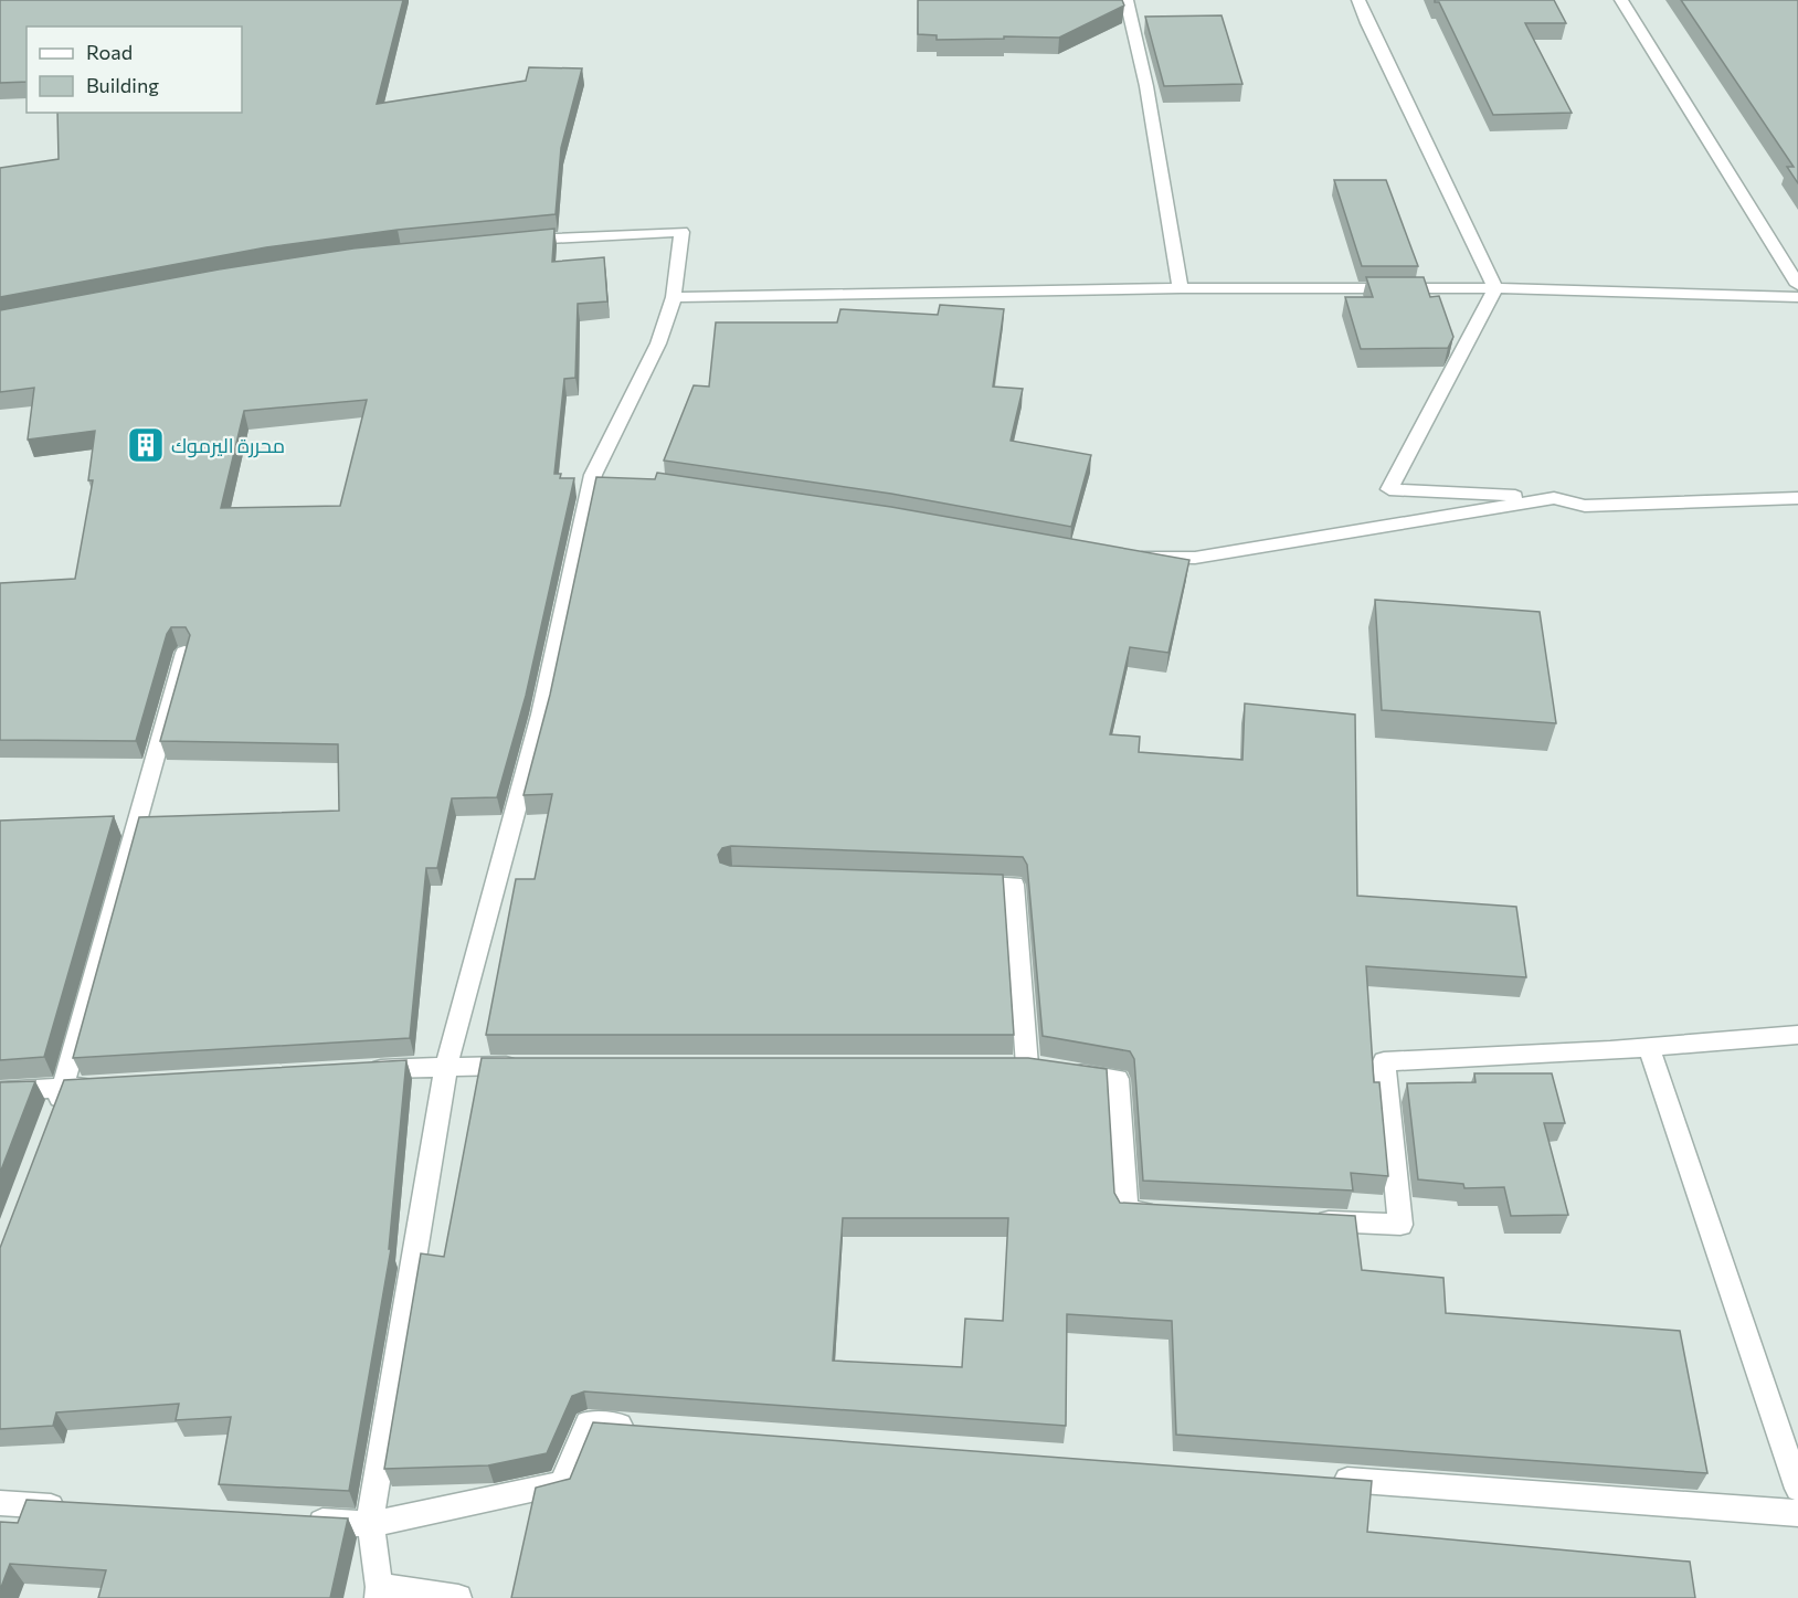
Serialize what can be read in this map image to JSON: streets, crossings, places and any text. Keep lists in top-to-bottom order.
{
  "places": {
    "building": ["محررة اليرموك"]
  },
  "legend": ["Road", "Building"]
}
